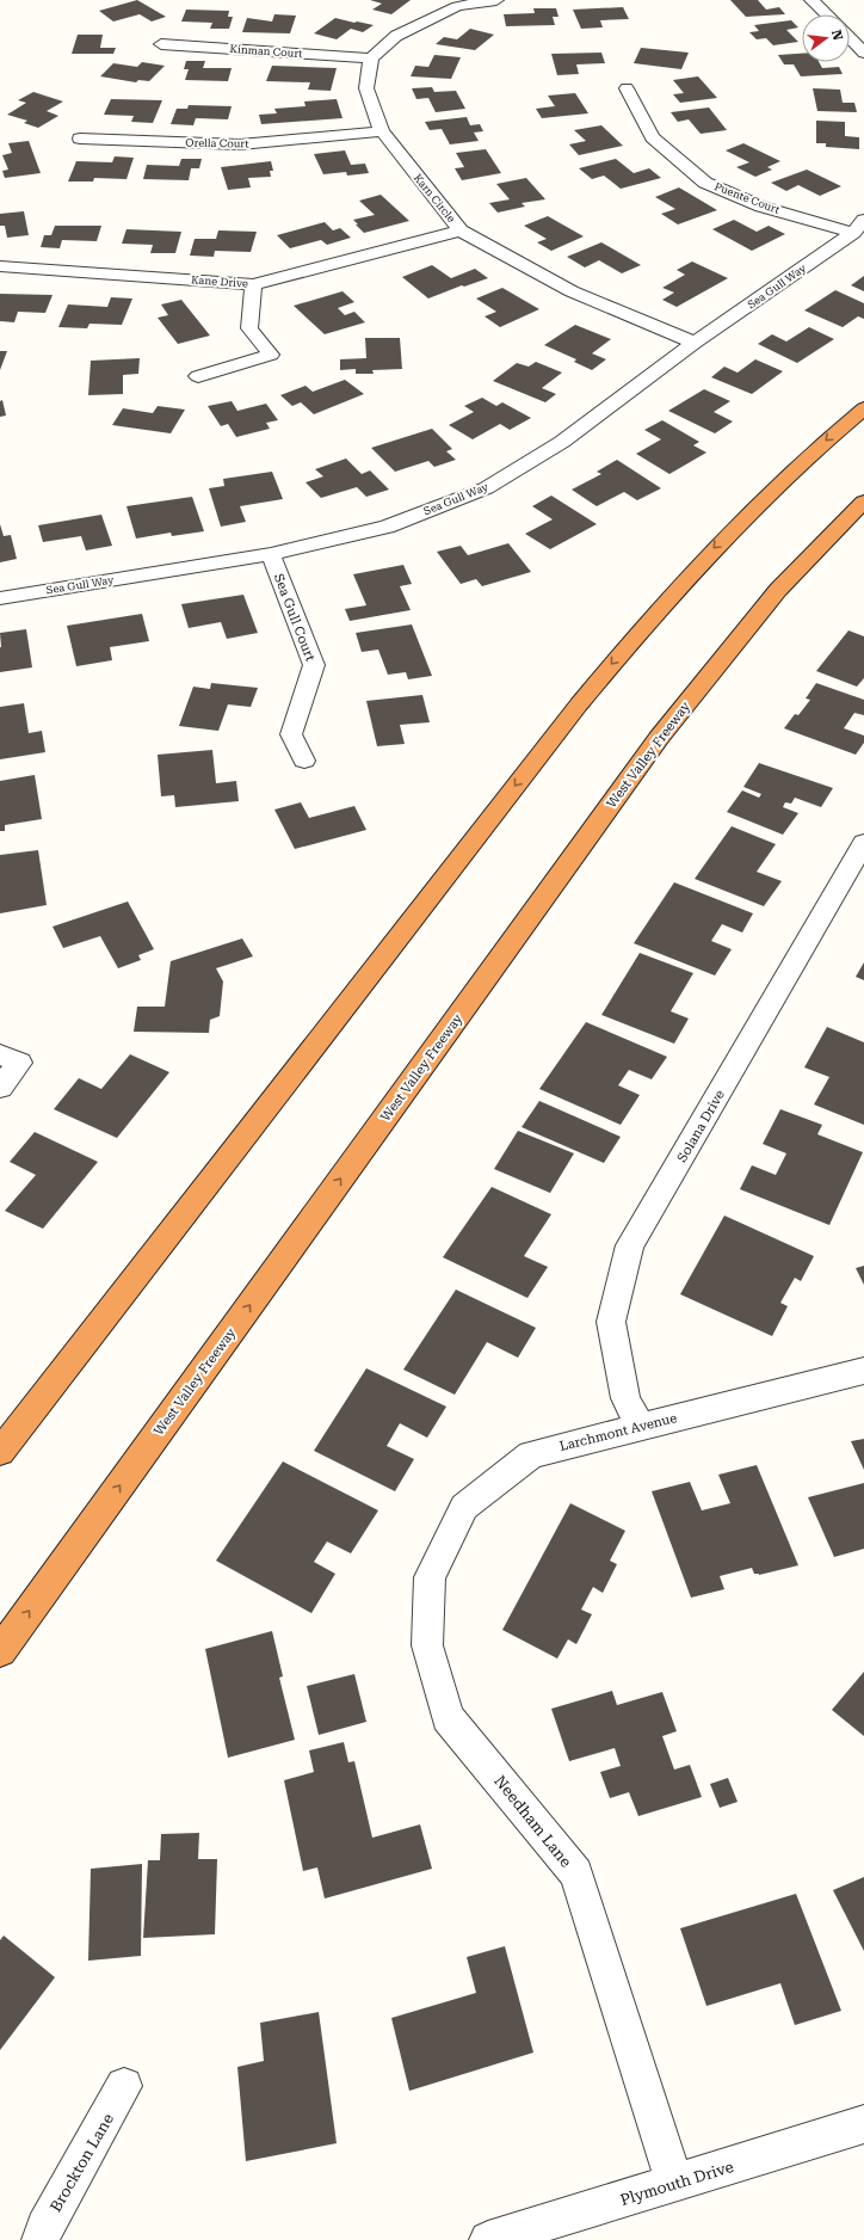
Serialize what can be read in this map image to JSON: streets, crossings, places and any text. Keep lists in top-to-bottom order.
{
  "streets": {
    "highway": ["West Valley Freeway"],
    "street": [
      "Kinman Court",
      "Orella Court",
      "Karn Circle",
      "Puente Court",
      "Kane Drive",
      "Sea Gull Way",
      "Sea Gull Court",
      "Solana Drive",
      "Larchmont Avenue",
      "Needham Lane",
      "Brockton Lane",
      "Plymouth Drive"
    ]
  },
  "crossings": [
    ["Kinman Court", "Karn Circle"],
    ["Orella Court", "Karn Circle"],
    ["Karn Circle", "Kane Drive"],
    ["Karn Circle", "Sea Gull Way"],
    ["Puente Court", "Sea Gull Way"],
    ["Sea Gull Way", "Sea Gull Court"],
    ["Solana Drive", "Larchmont Avenue"],
    ["Larchmont Avenue", "Needham Lane"],
    ["Needham Lane", "Plymouth Drive"]
  ],
  "north": "right"
}
